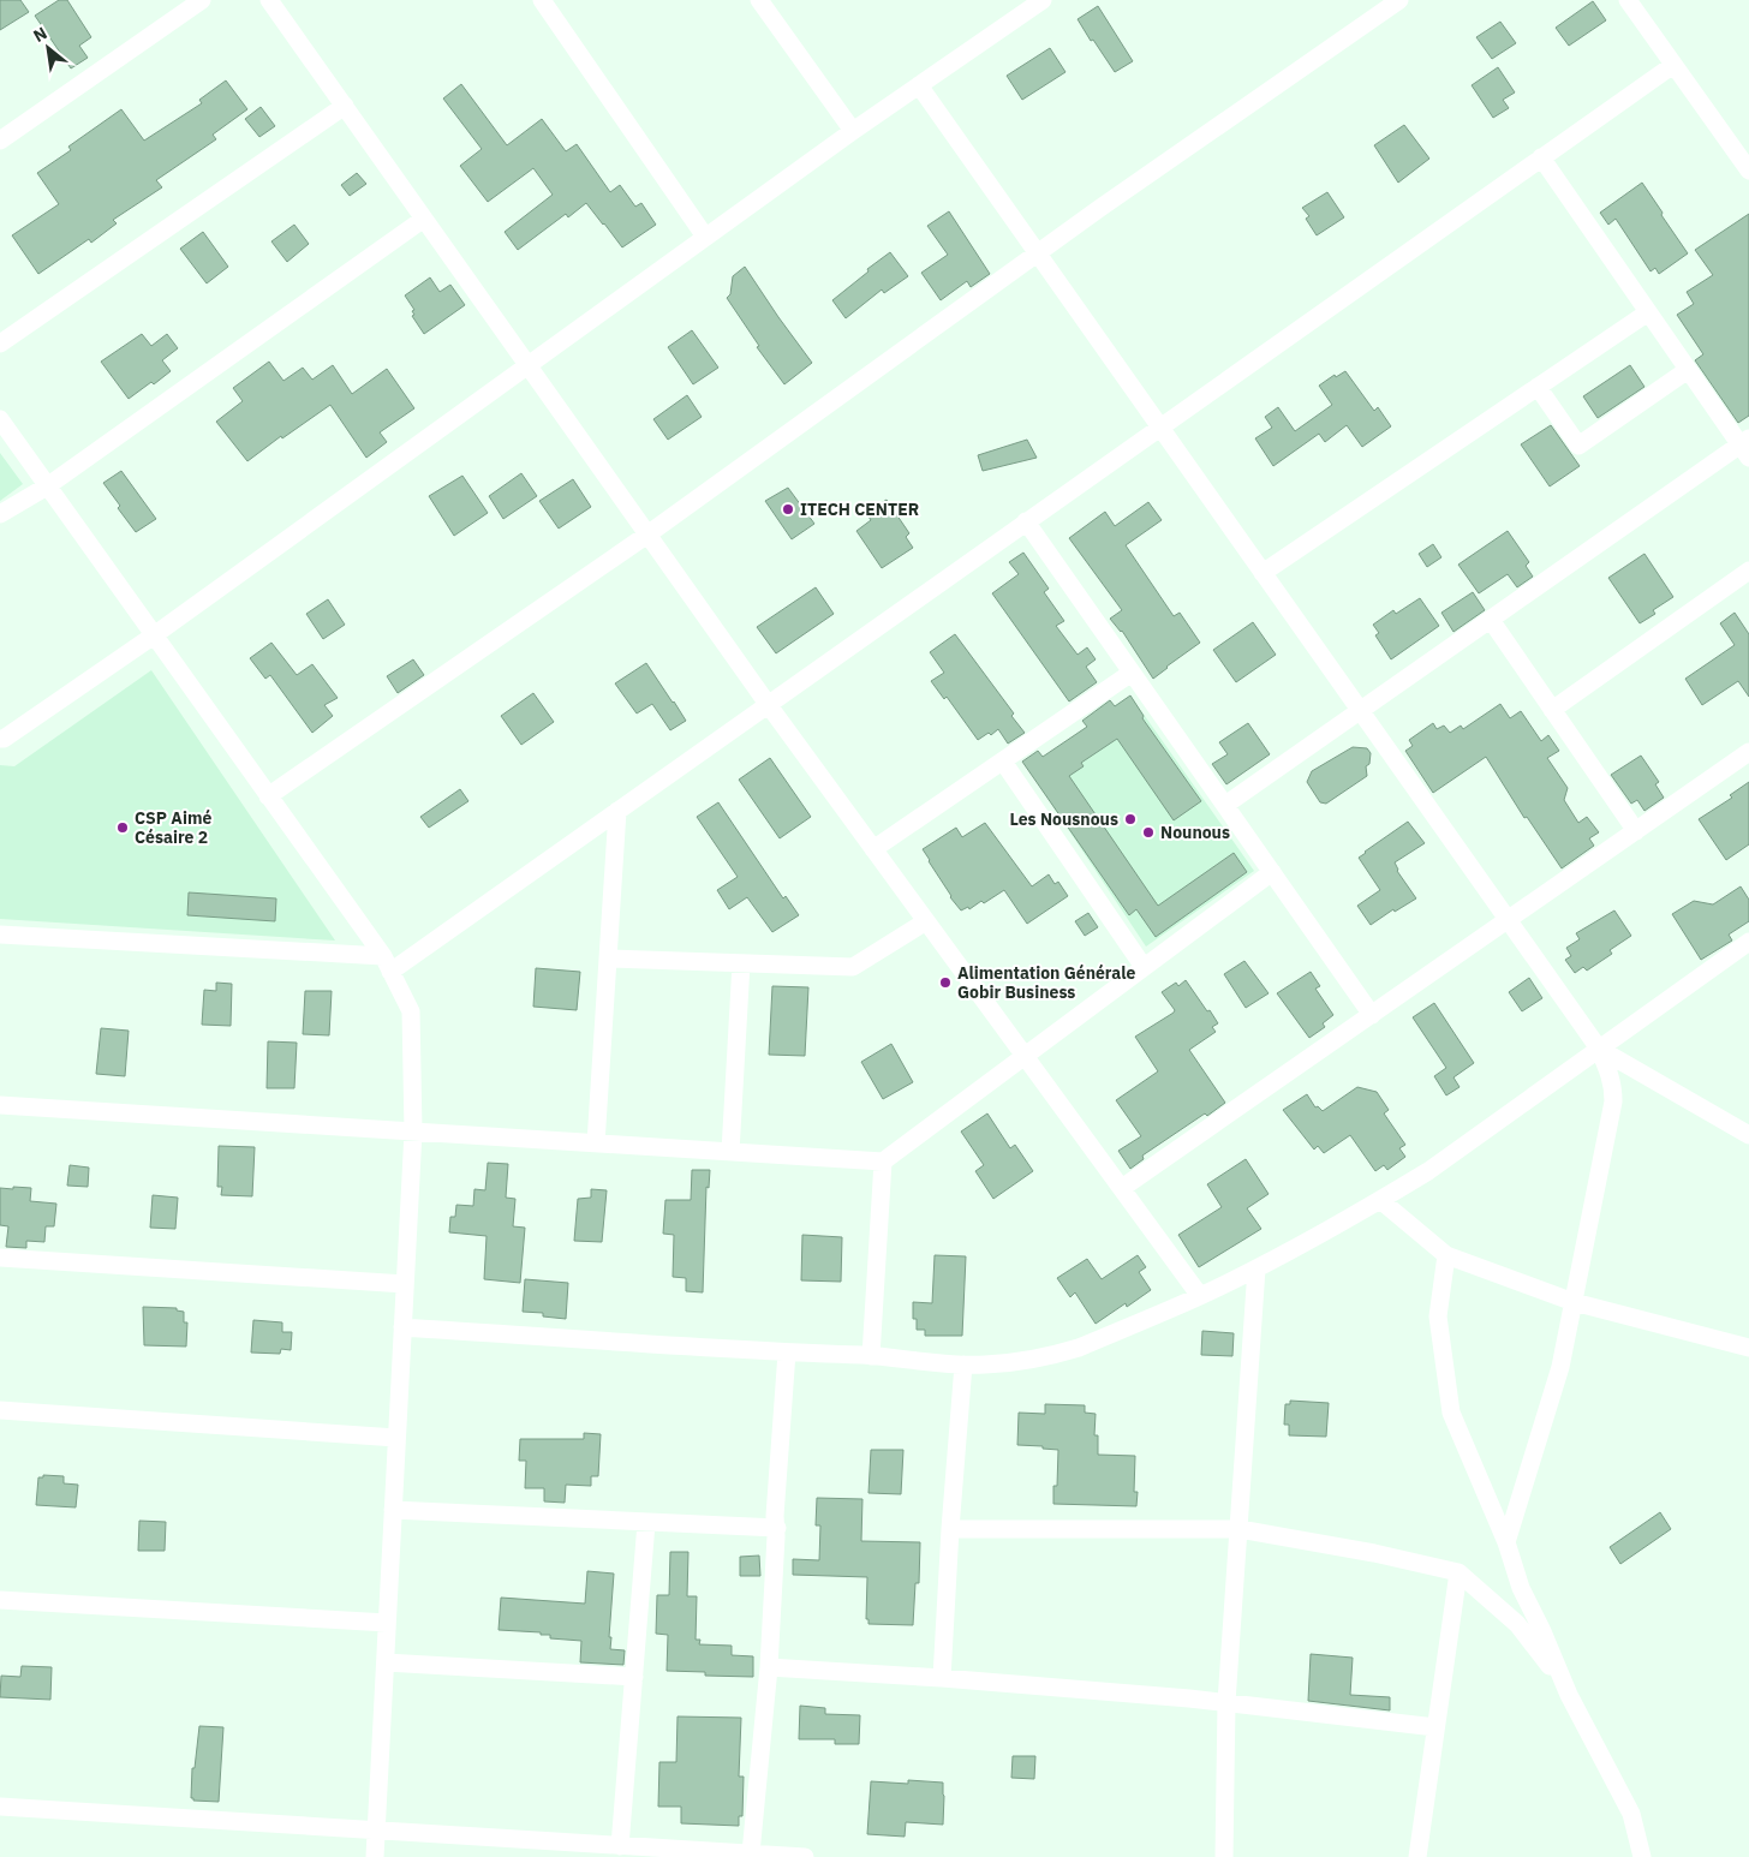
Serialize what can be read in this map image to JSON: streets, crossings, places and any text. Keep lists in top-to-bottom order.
{
  "places": [
    "ITECH CENTER",
    "Les Nousnous",
    "CSP Aimé Césaire 2",
    "Nounous",
    "Alimentation Générale Gobir Business"
  ],
  "north": "top left"
}
